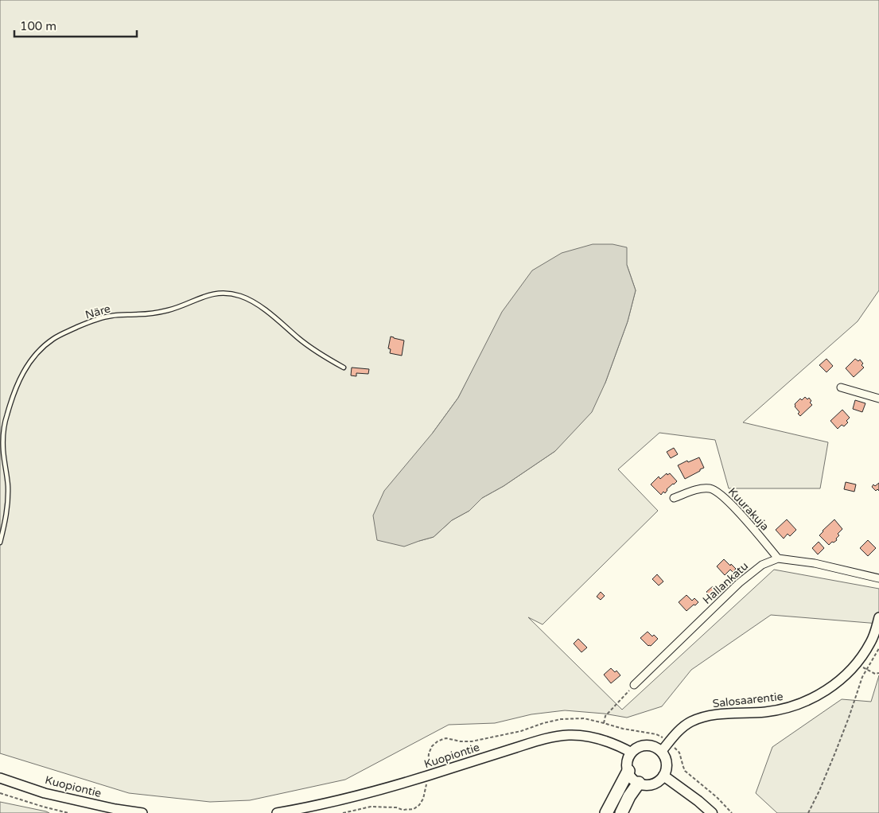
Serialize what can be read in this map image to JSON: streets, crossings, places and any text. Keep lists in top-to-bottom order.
{
  "streets": {
    "street": [
      "Kuurakuja",
      "Hallankatu",
      "Salosaarentie",
      "Kuopiontie"
    ],
    "lane": ["Näre"]
  },
  "crossings": [
    ["Kuurakuja", "Hallankatu"],
    ["Salosaarentie", "Kuopiontie"]
  ],
  "scale_bar": "100 m"
}
